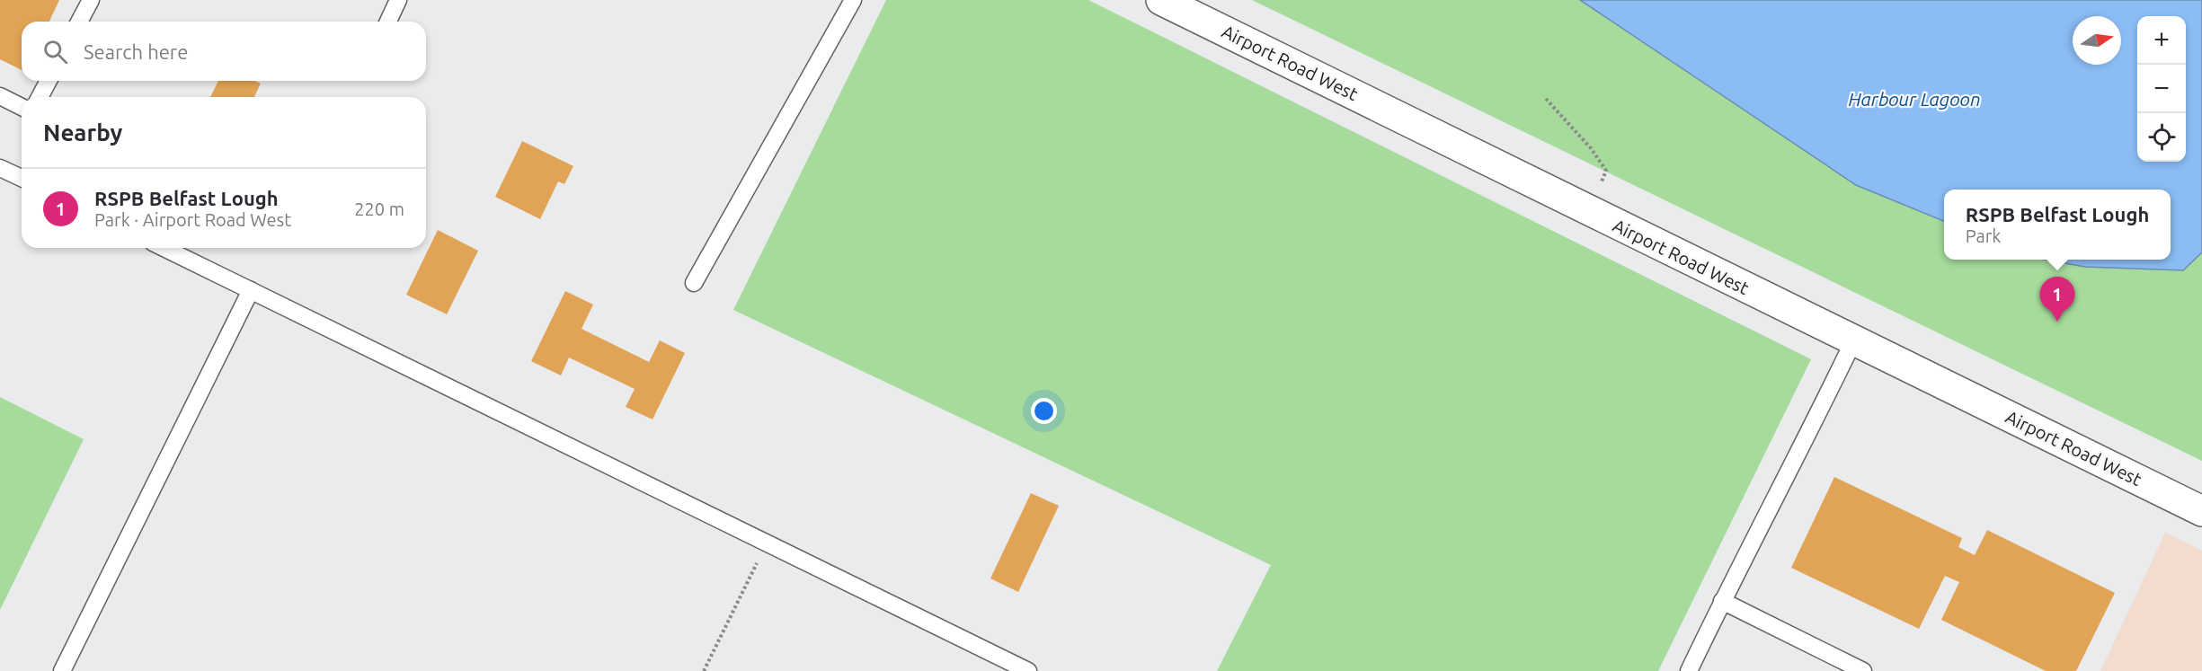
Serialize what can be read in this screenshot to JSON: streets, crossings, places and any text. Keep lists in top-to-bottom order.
{
  "streets": {
    "street": ["Airport Road West"]
  },
  "water": ["Harbour Lagoon"],
  "north": "right",
  "page": {
    "map_buttons": ["+", "−"],
    "search": "Search here",
    "heading": "Nearby",
    "list": [
      {
        "mark": "1",
        "name": "RSPB Belfast Lough",
        "note": "Park · Airport Road West",
        "value": "220 m"
      }
    ],
    "popup": ["RSPB Belfast Lough", "Park"],
    "pins": "1"
  }
}
